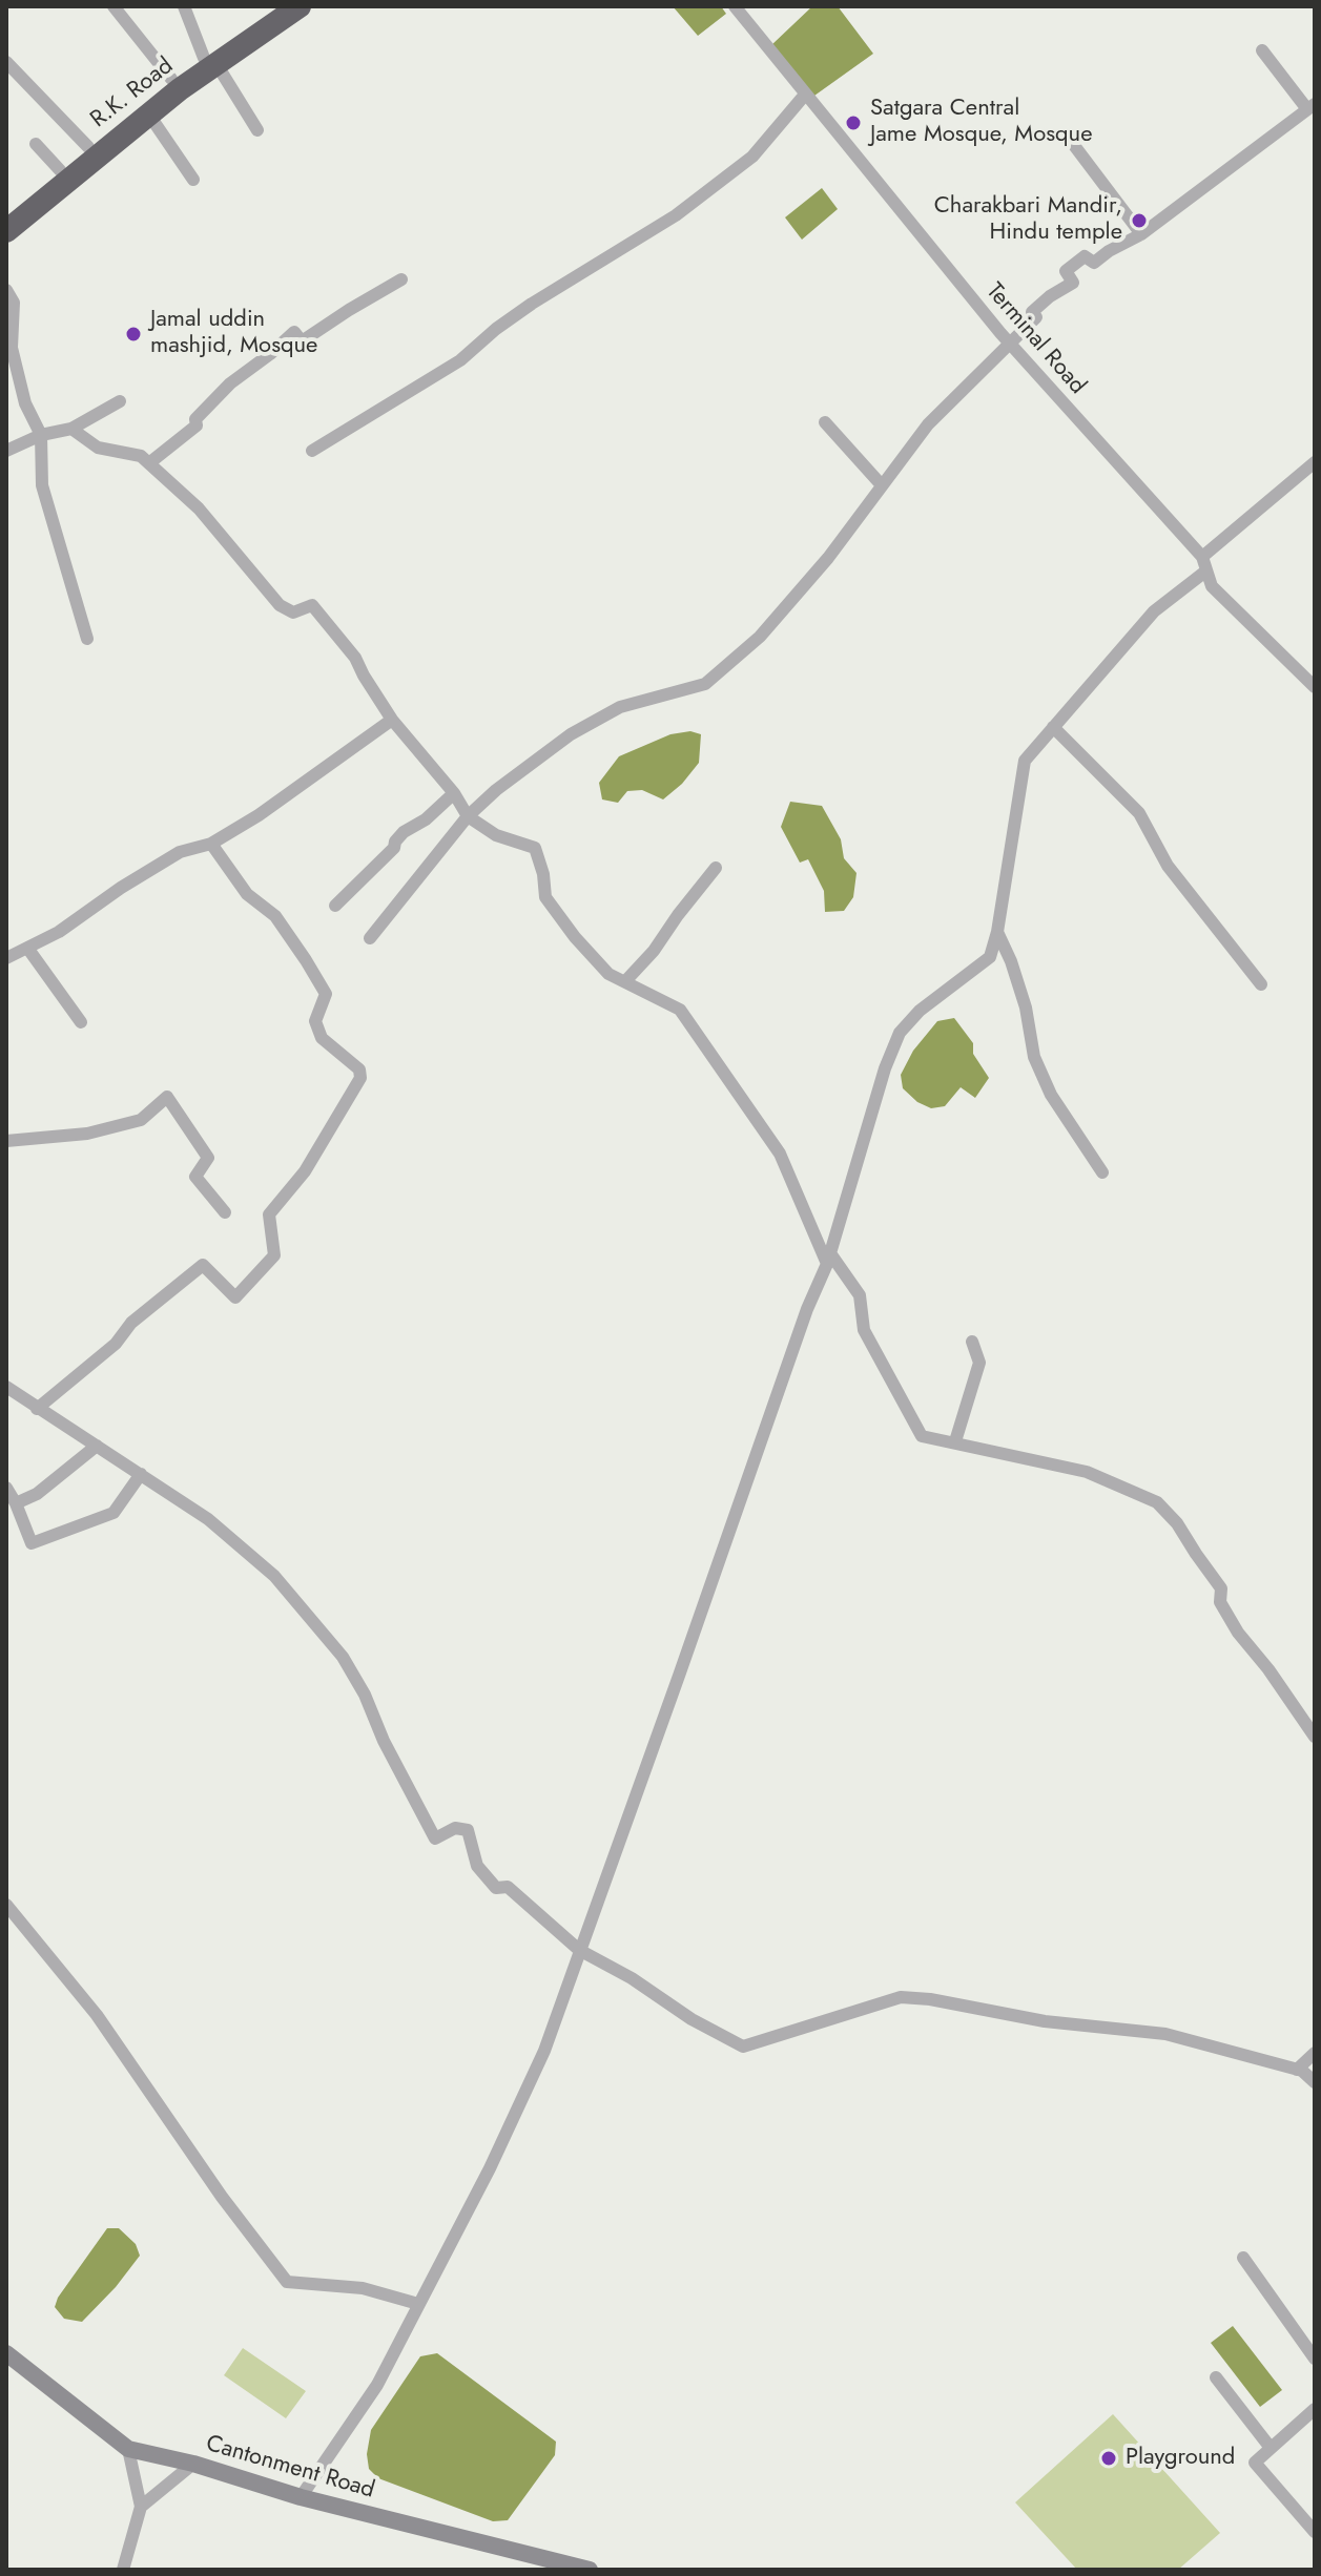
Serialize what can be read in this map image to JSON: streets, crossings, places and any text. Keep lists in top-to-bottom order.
{
  "streets": {
    "highway": ["R.K. Road"],
    "street": ["Terminal Road", "Cantonment Road"]
  },
  "places": [
    "Satgara Central Jame Mosque, Mosque",
    "Charakbari Mandir, Hindu temple",
    "Jamal uddin mashjid, Mosque",
    "Playground"
  ]
}
